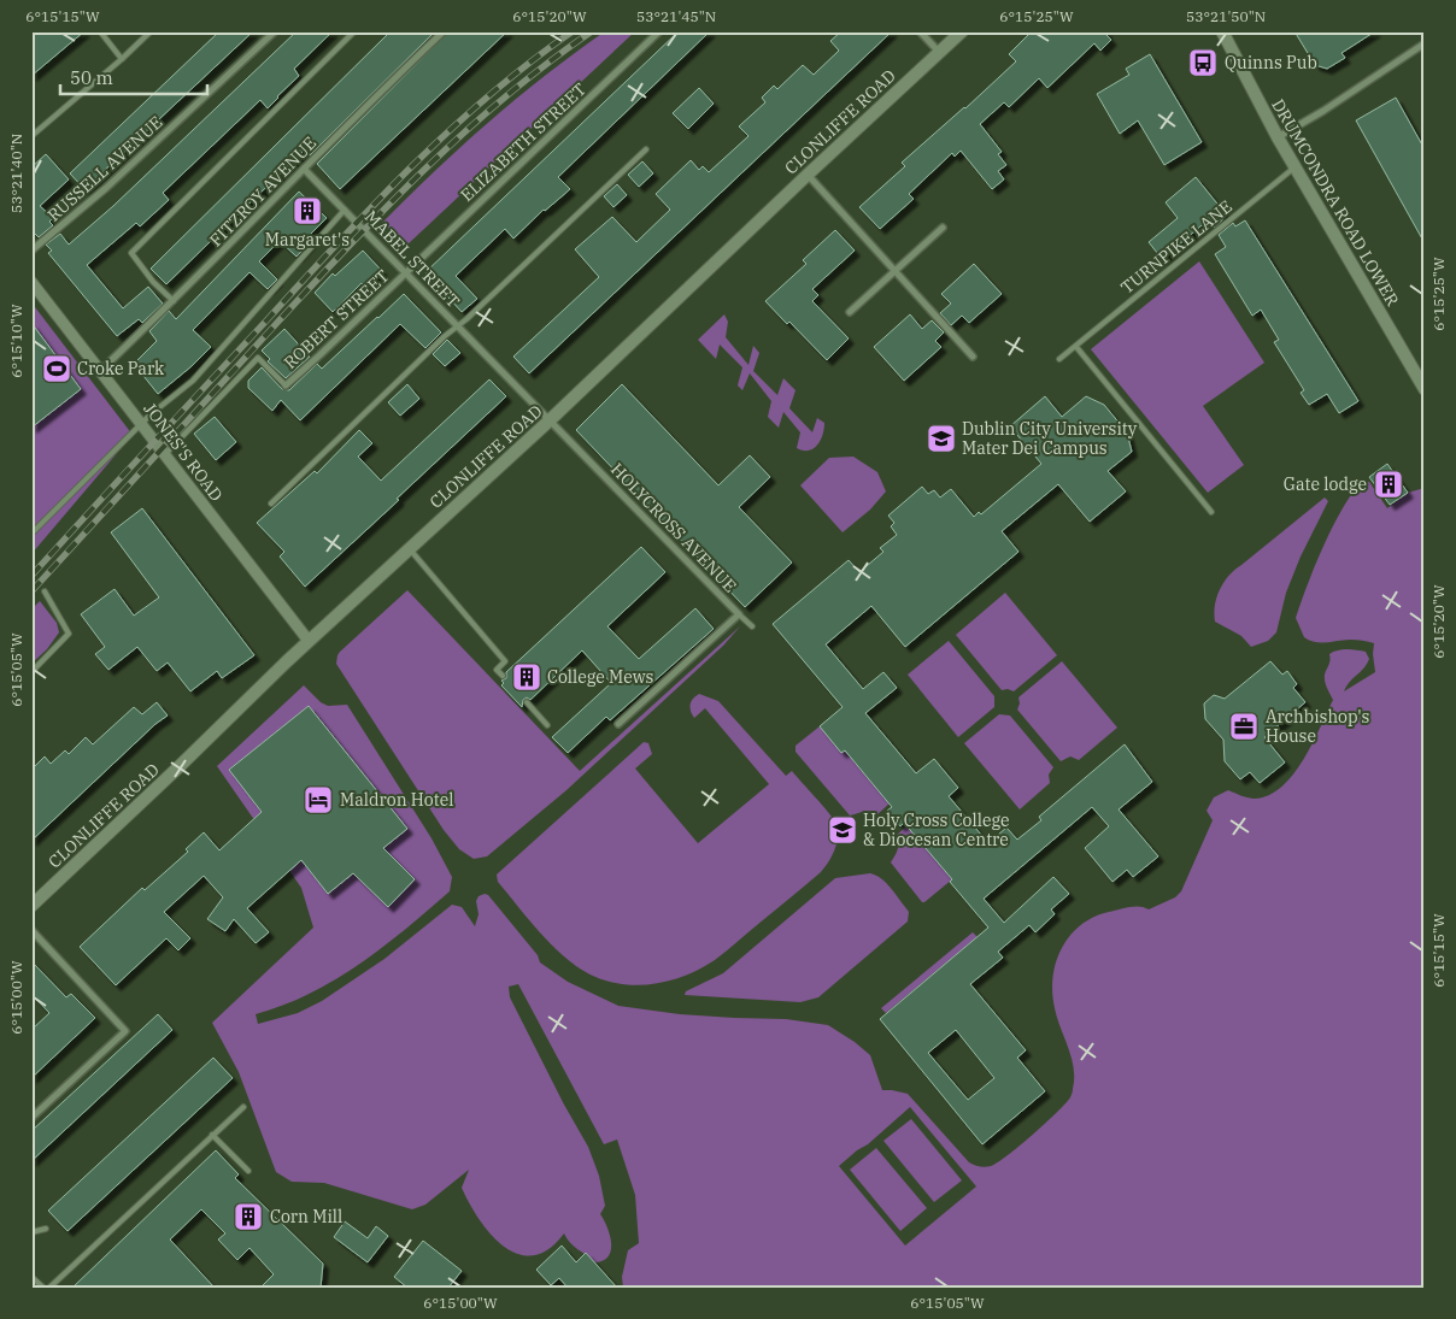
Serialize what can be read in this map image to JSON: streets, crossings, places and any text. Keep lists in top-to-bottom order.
{
  "streets": {
    "main road": ["CLONLIFFE ROAD", "DRUMCONDRA ROAD LOWER"],
    "street": [
      "ELIZABETH STREET",
      "RUSSELL AVENUE",
      "FITZROY AVENUE",
      "MABEL STREET",
      "ROBERT STREET",
      "JONES'S ROAD",
      "HOLYCROSS AVENUE"
    ],
    "lane": ["TURNPIKE LANE"]
  },
  "crossings": [
    ["CLONLIFFE ROAD", "MABEL STREET"],
    ["CLONLIFFE ROAD", "JONES'S ROAD"],
    ["CLONLIFFE ROAD", "HOLYCROSS AVENUE"],
    ["ELIZABETH STREET", "MABEL STREET"],
    ["ELIZABETH STREET", "ROBERT STREET"],
    ["FITZROY AVENUE", "MABEL STREET"],
    ["FITZROY AVENUE", "JONES'S ROAD"],
    ["DRUMCONDRA ROAD LOWER", "TURNPIKE LANE"],
    ["MABEL STREET", "ROBERT STREET"],
    ["MABEL STREET", "HOLYCROSS AVENUE"]
  ],
  "places": {
    "bus stop": ["Quinns Pub"],
    "building": [
      "Margaret's",
      "Gate lodge",
      "College Mews",
      "Corn Mill"
    ],
    "sports": ["Croke Park"],
    "school or university": ["Dublin City University Mater Dei Campus", "Holy Cross College & Diocesan Centre"],
    "office": ["Archbishop's House"],
    "hotel": ["Maldron Hotel"]
  },
  "scale_bar": "50 m",
  "coordinates": [
    "6°15'15\"W",
    "6°15'20\"W",
    "53°21'45\"N",
    "6°15'25\"W",
    "53°21'50\"N",
    "53°21'40\"N",
    "6°15'10\"W",
    "6°15'05\"W",
    "6°15'00\"W"
  ]
}
